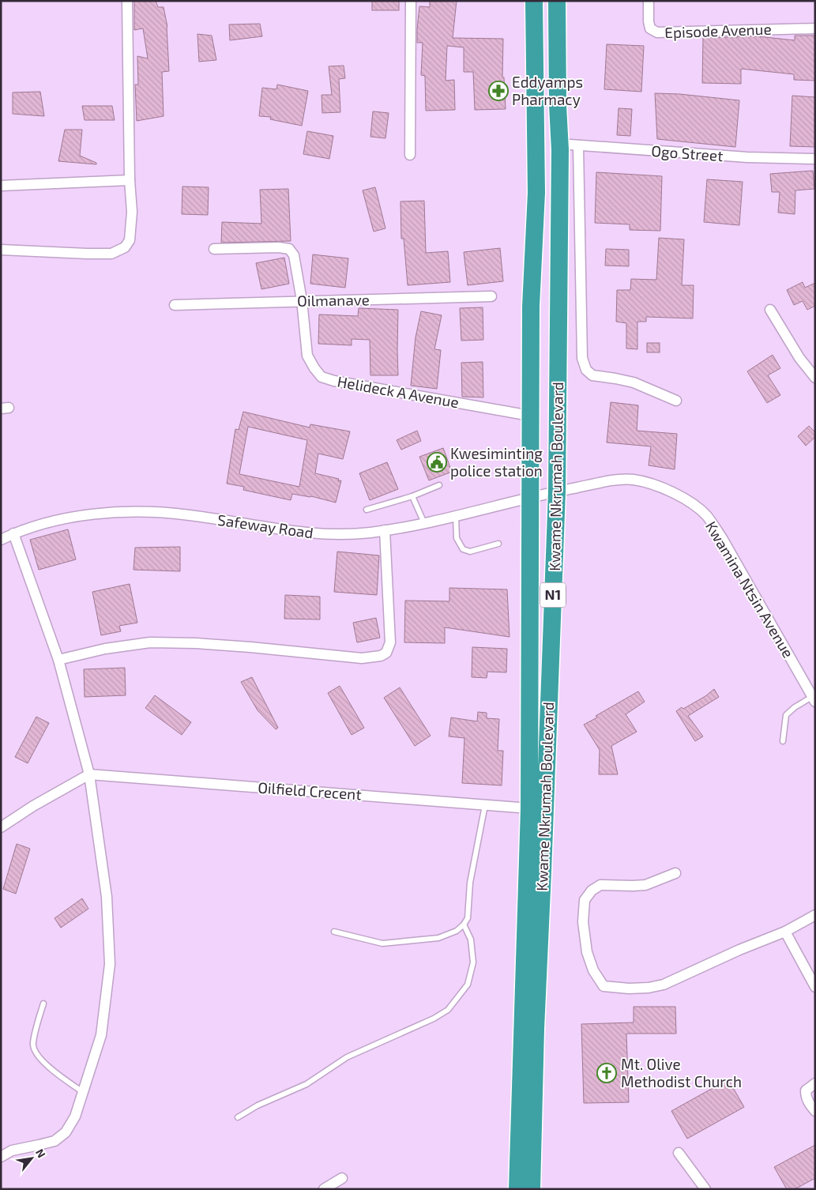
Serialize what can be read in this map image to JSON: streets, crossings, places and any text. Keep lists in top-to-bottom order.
{
  "streets": {
    "highway": ["Kwame Nkrumah Boulevard", "N1"],
    "street": [
      "Episode Avenue",
      "Ogo Street",
      "Oilmanave",
      "Helideck A Avenue",
      "Safeway Road",
      "Kwamina Ntsin Avenue",
      "Oilfield Crecent"
    ]
  },
  "crossings": [
    ["Ogo Street", "Kwame Nkrumah Boulevard"],
    ["Oilmanave", "Helideck A Avenue"],
    ["Helideck A Avenue", "Kwame Nkrumah Boulevard"],
    ["Kwame Nkrumah Boulevard", "Safeway Road"],
    ["Kwame Nkrumah Boulevard", "Kwamina Ntsin Avenue"],
    ["Kwame Nkrumah Boulevard", "Oilfield Crecent"],
    ["Safeway Road", "Kwamina Ntsin Avenue"]
  ],
  "places": {
    "pharmacy": ["Eddyamps Pharmacy"],
    "public building": ["Kwesiminting police station"],
    "church": ["Mt. Olive Methodist Church"]
  },
  "north": "top right"
}
